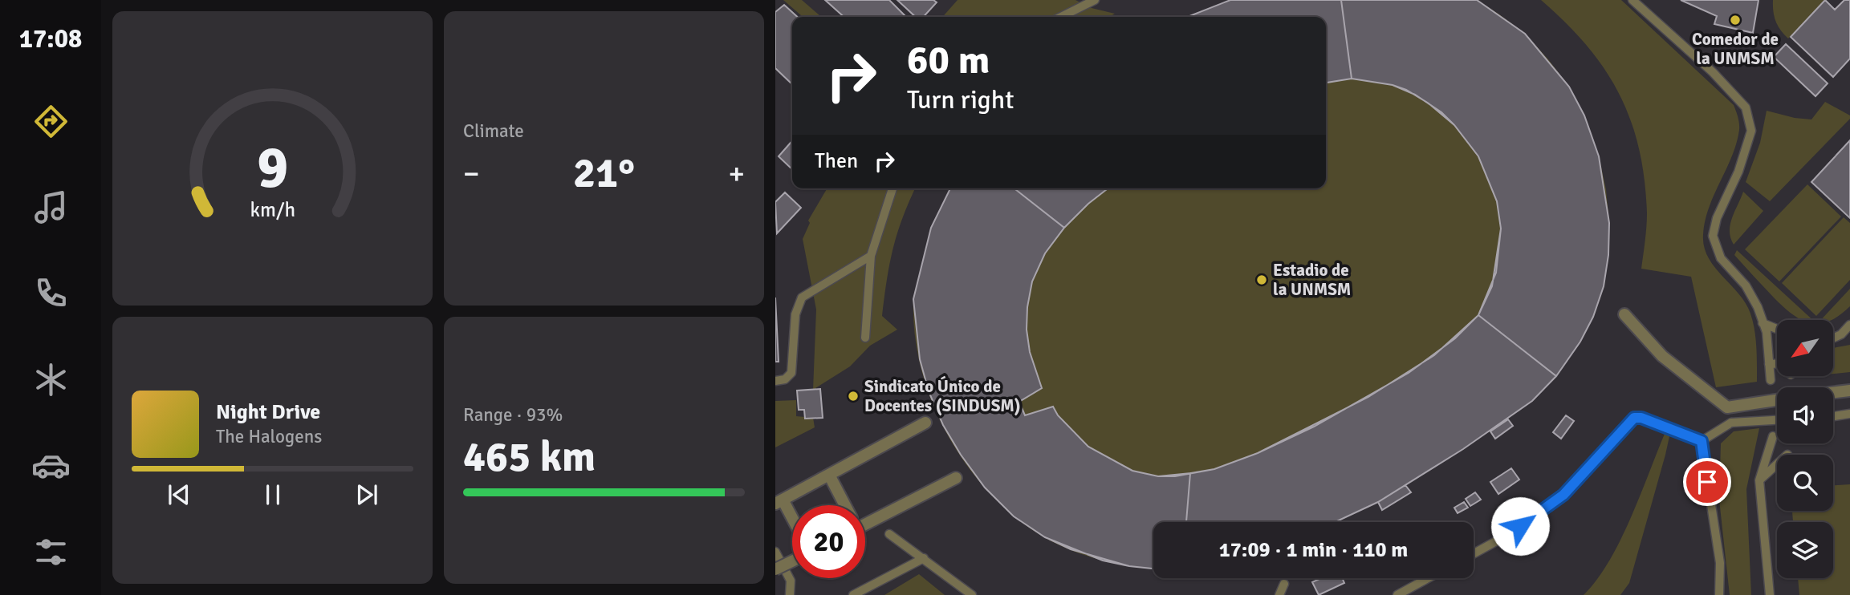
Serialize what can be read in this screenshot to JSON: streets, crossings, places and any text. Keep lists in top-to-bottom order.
{
  "places": ["Comedor de la UNMSM", "Estadio de la UNMSM", "Sindicato Único de Docentes (SINDUSM)"],
  "north": "bottom left",
  "page": {
    "tabs": "17:08",
    "tile": [
      "Climate",
      ["Range · 93%", "465 km"]
    ],
    "turn": ["60 m", "Turn right"],
    "then": "Then",
    "heat": ["−", "21°", "+"],
    "song": ["Night Drive", "The Halogens"],
    "limit": "20",
    "trip": "17:09 · 1 min · 110 m",
    "gauge": ["9", "km/h"]
  }
}
